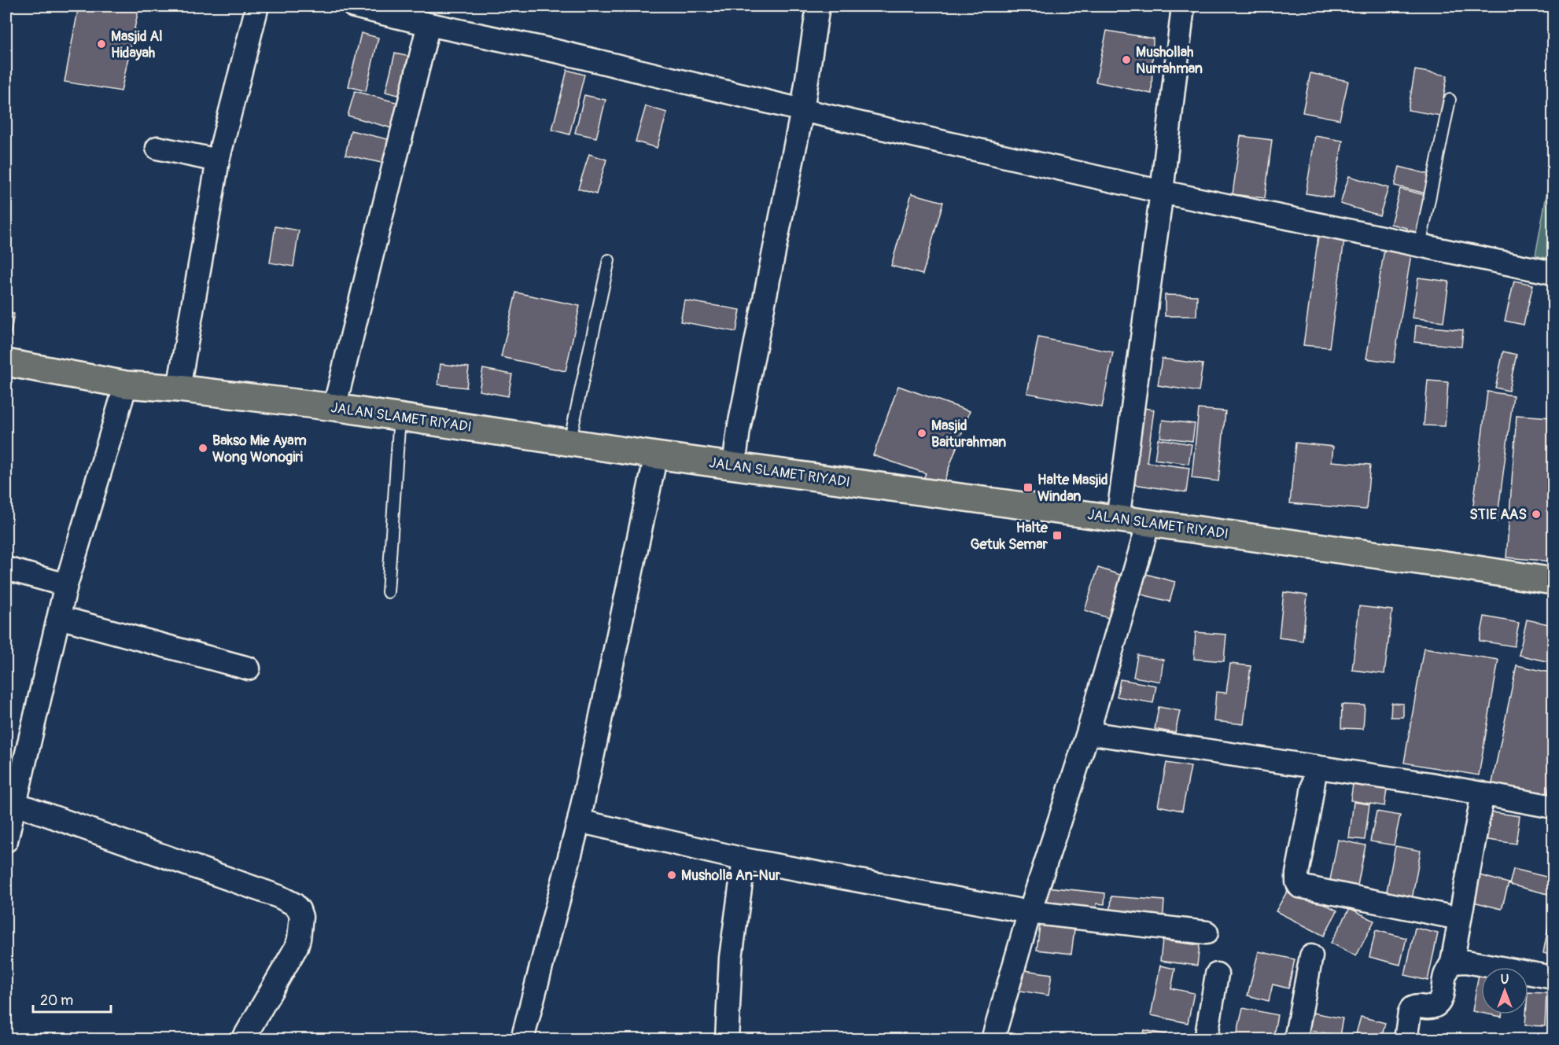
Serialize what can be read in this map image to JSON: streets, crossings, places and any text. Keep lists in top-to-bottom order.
{
  "streets": {
    "main road": ["JALAN SLAMET RIYADI"]
  },
  "places": {
    "other": [
      "Masjid Al Hidayah",
      "Mushollah Nurrahman",
      "Masjid Baiturahman",
      "Bakso Mie Ayam Wong Wonogiri",
      "STIE AAS",
      "Musholla An-Nur"
    ],
    "transit": ["Halte Masjid Windan", "Halte Getuk Semar"]
  },
  "scale_bar": "20 m",
  "north": "top"
}
